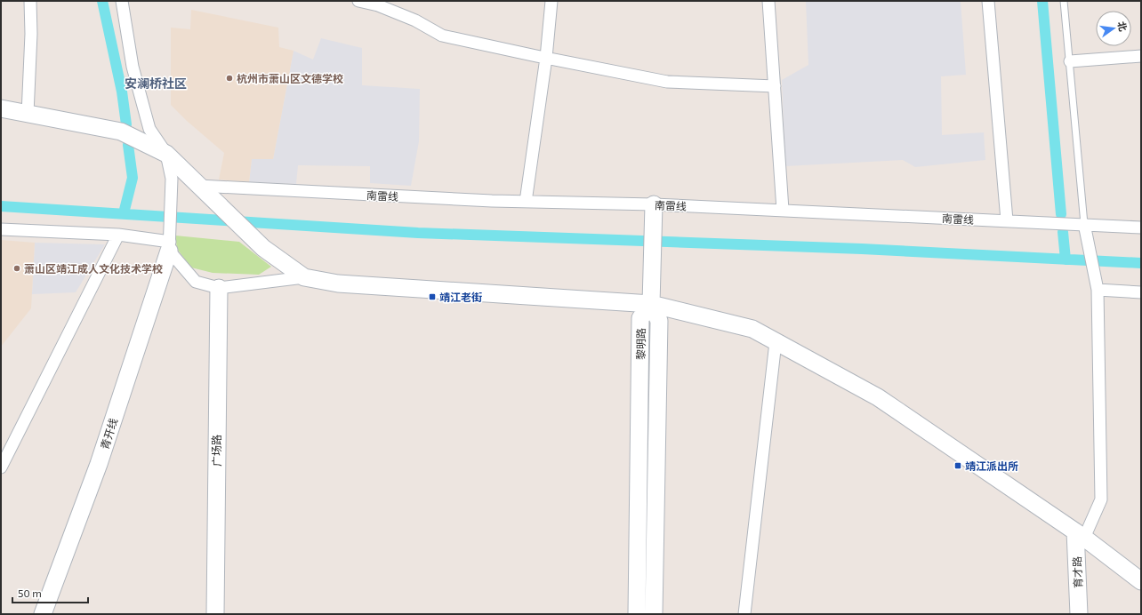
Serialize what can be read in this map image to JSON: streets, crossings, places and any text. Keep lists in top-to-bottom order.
{
  "streets": {
    "main road": [
      "黎明路",
      "青开线",
      "广场路",
      "育才路"
    ],
    "street": ["南雷线"]
  },
  "districts": ["安澜桥社区"],
  "places": {
    "other": ["杭州市萧山区文德学校", "萧山区靖江成人文化技术学校"],
    "transit": ["靖江老街", "靖江派出所"]
  },
  "scale_bar": "50 m",
  "north": "right"
}
